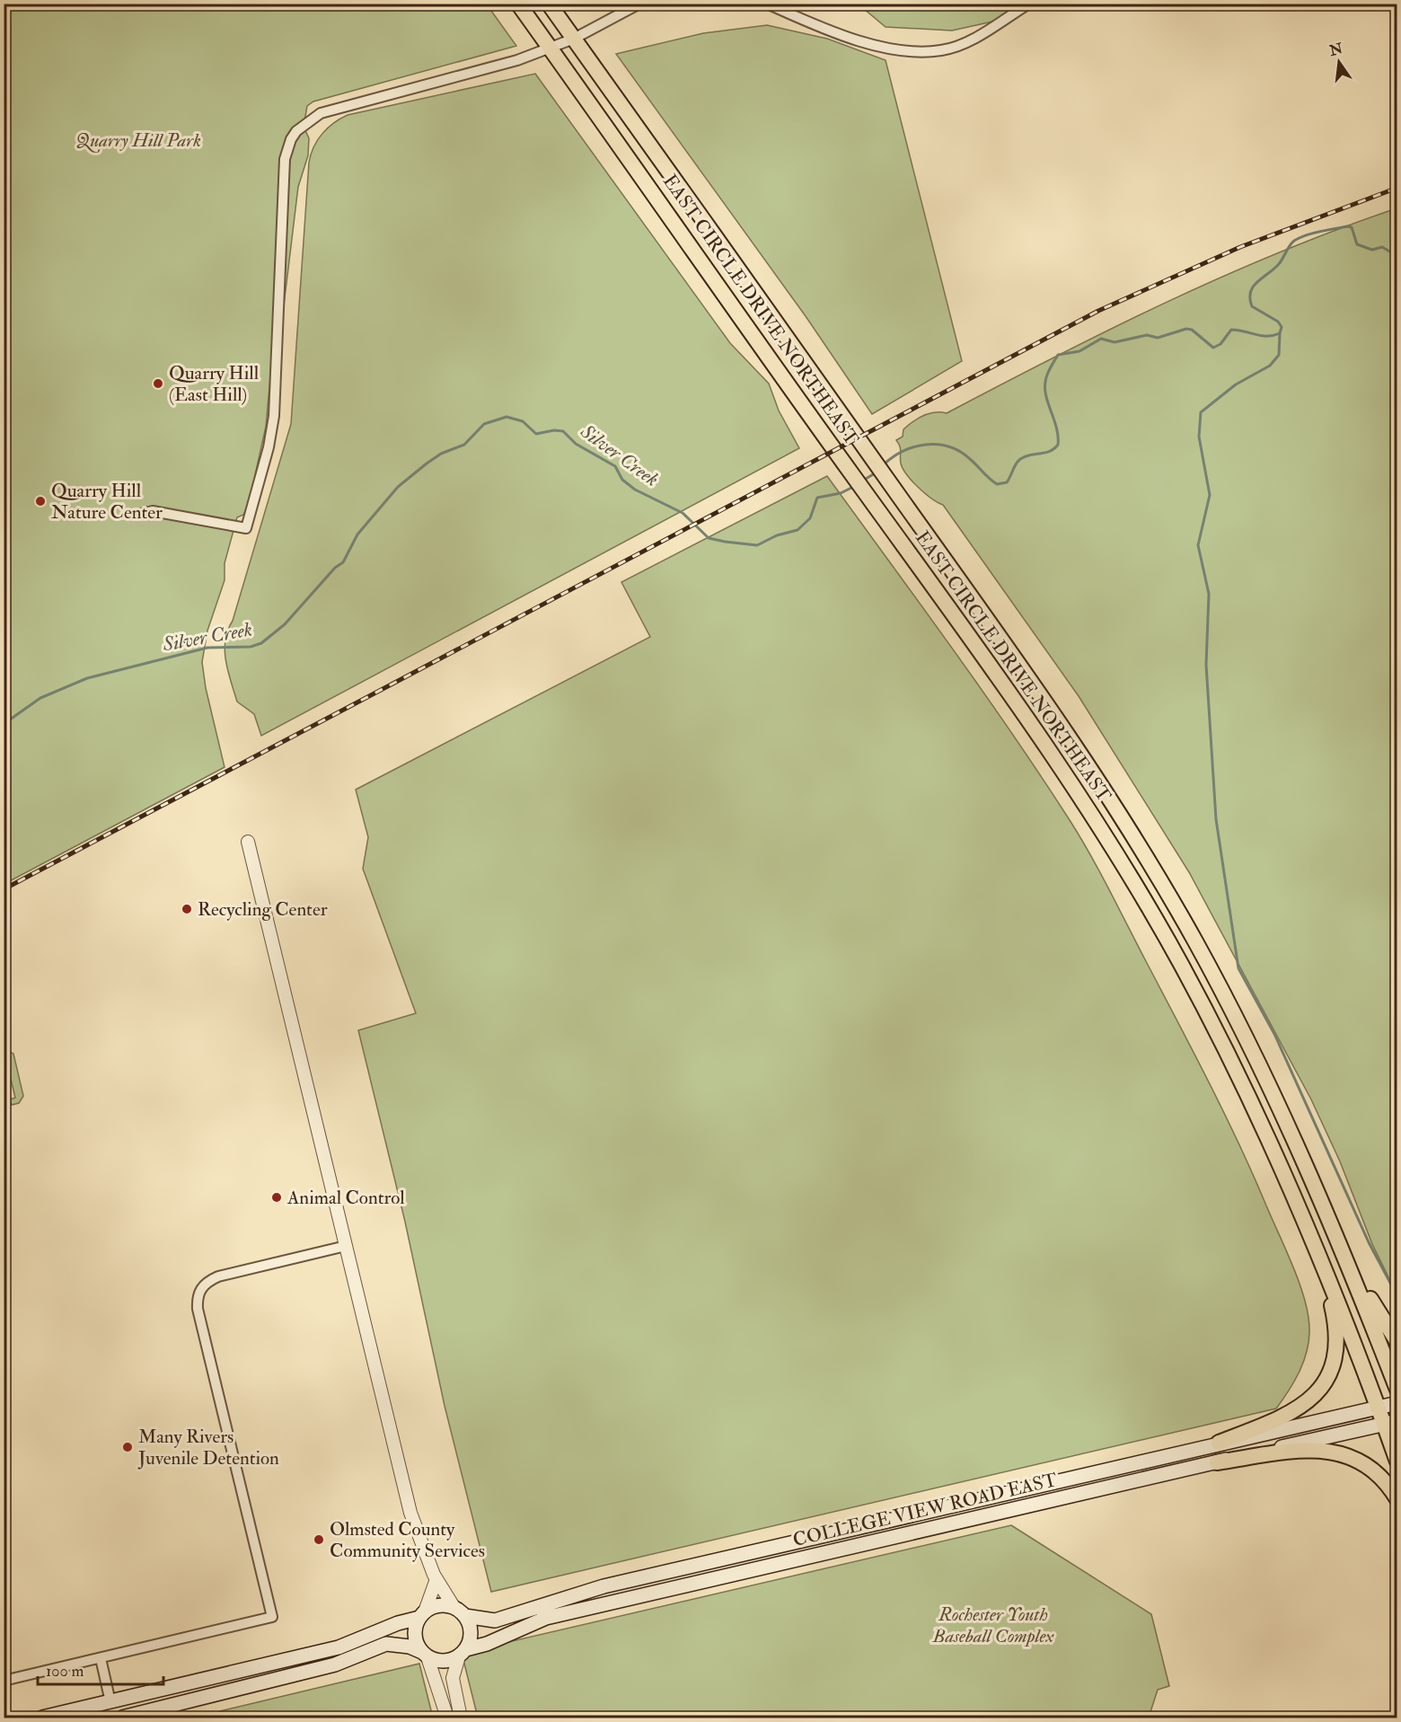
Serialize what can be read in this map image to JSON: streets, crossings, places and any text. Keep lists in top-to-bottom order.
{
  "streets": {
    "main road": ["EAST CIRCLE DRIVE NORTHEAST", "COLLEGE VIEW ROAD EAST"]
  },
  "crossings": [
    ["EAST CIRCLE DRIVE NORTHEAST", "COLLEGE VIEW ROAD EAST"]
  ],
  "water": ["Silver Creek"],
  "parks": ["Quarry Hill Park", "Rochester Youth Baseball Complex"],
  "places": [
    "Quarry Hill (East Hill)",
    "Quarry Hill Nature Center",
    "Recycling Center",
    "Animal Control",
    "Many Rivers Juvenile Detention",
    "Olmsted County Community Services"
  ],
  "scale_bar": "100 m",
  "north": "top"
}
